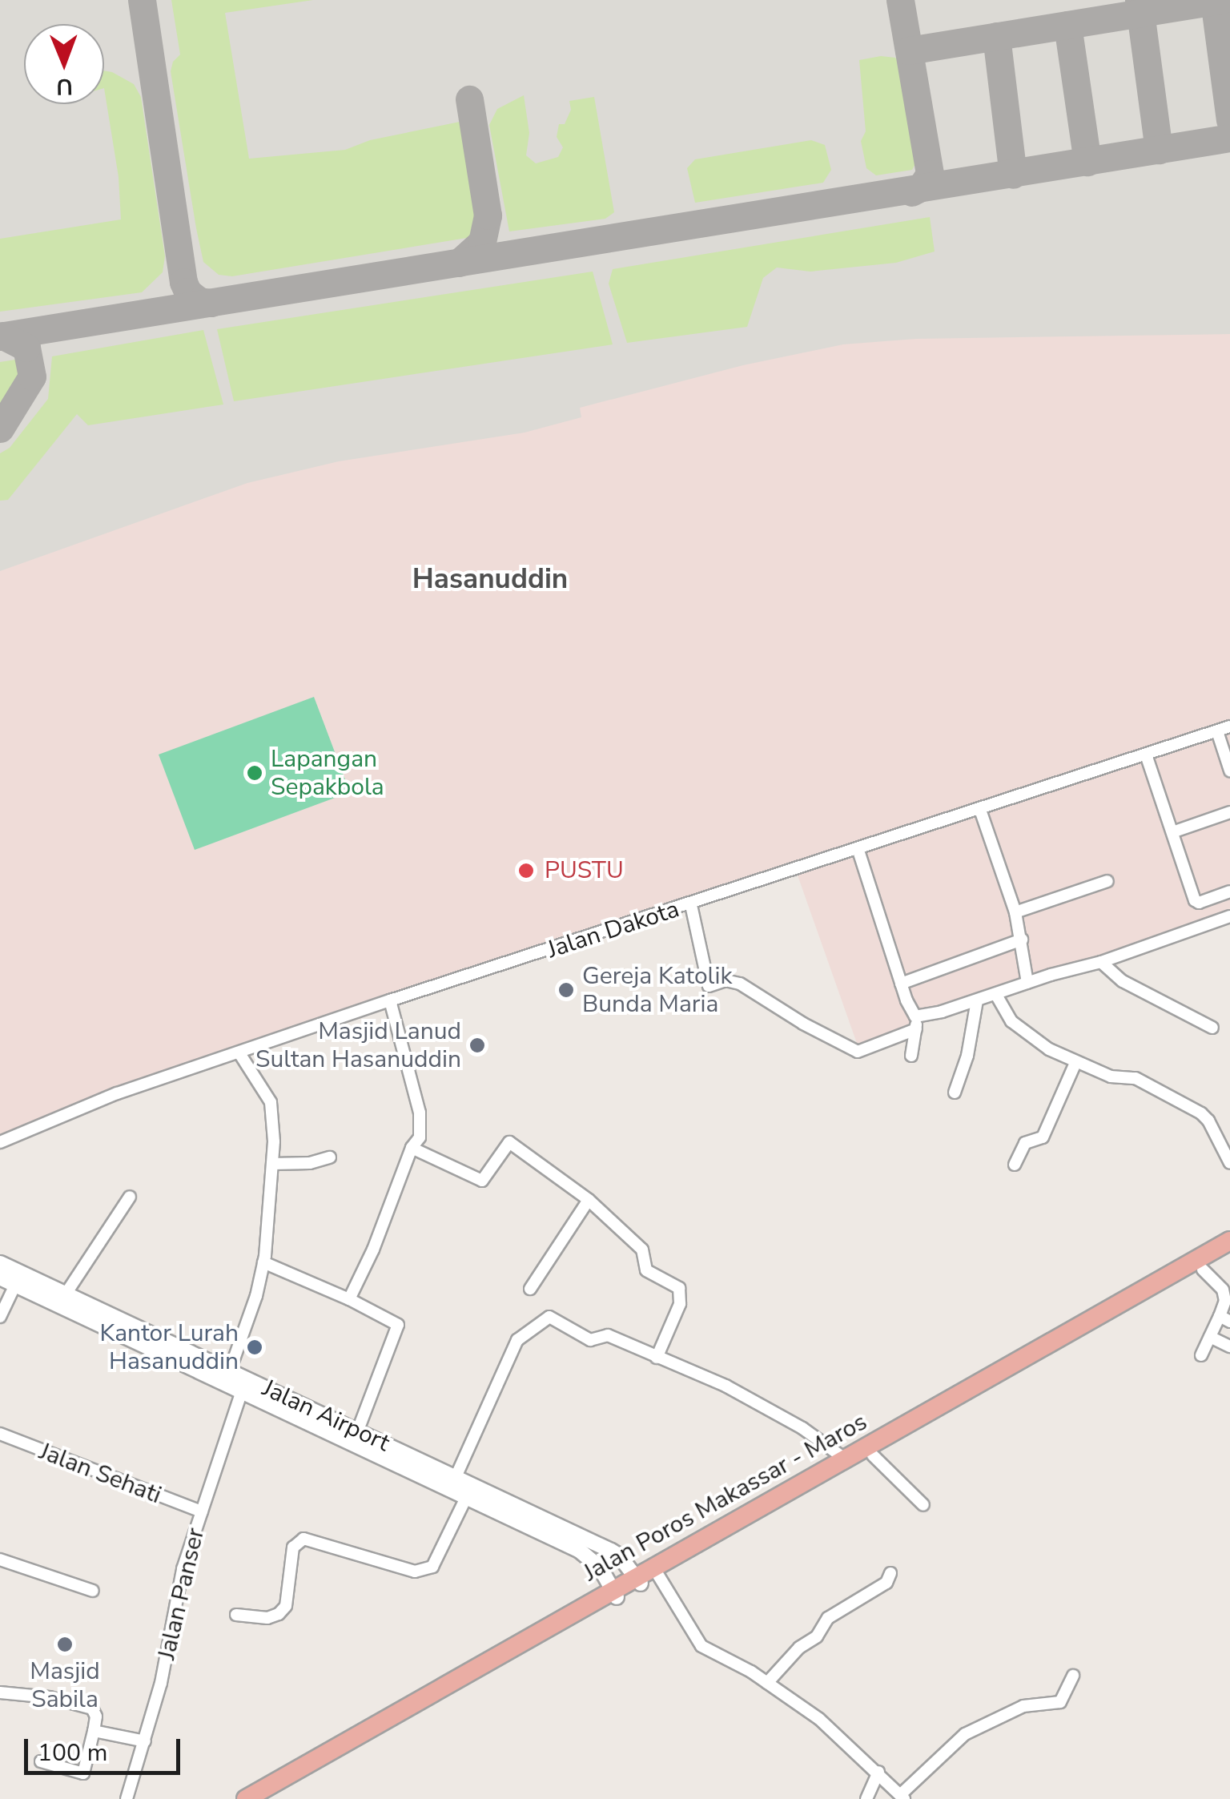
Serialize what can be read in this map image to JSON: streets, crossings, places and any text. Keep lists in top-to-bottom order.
{
  "streets": {
    "highway": ["Jalan Poros Makassar - Maros"],
    "street": [
      "Jalan Dakota",
      "Jalan Airport",
      "Jalan Sehati",
      "Jalan Panser"
    ]
  },
  "crossings": [
    ["Jalan Airport", "Jalan Poros Makassar - Maros"],
    ["Jalan Airport", "Jalan Panser"],
    ["Jalan Sehati", "Jalan Panser"]
  ],
  "districts": ["Hasanuddin"],
  "places": [
    "Lapangan Sepakbola",
    "PUSTU",
    "Gereja Katolik Bunda Maria",
    "Masjid Lanud Sultan Hasanuddin",
    "Kantor Lurah Hasanuddin",
    "Masjid Sabila"
  ],
  "scale_bar": "100 m",
  "north": "bottom"
}
